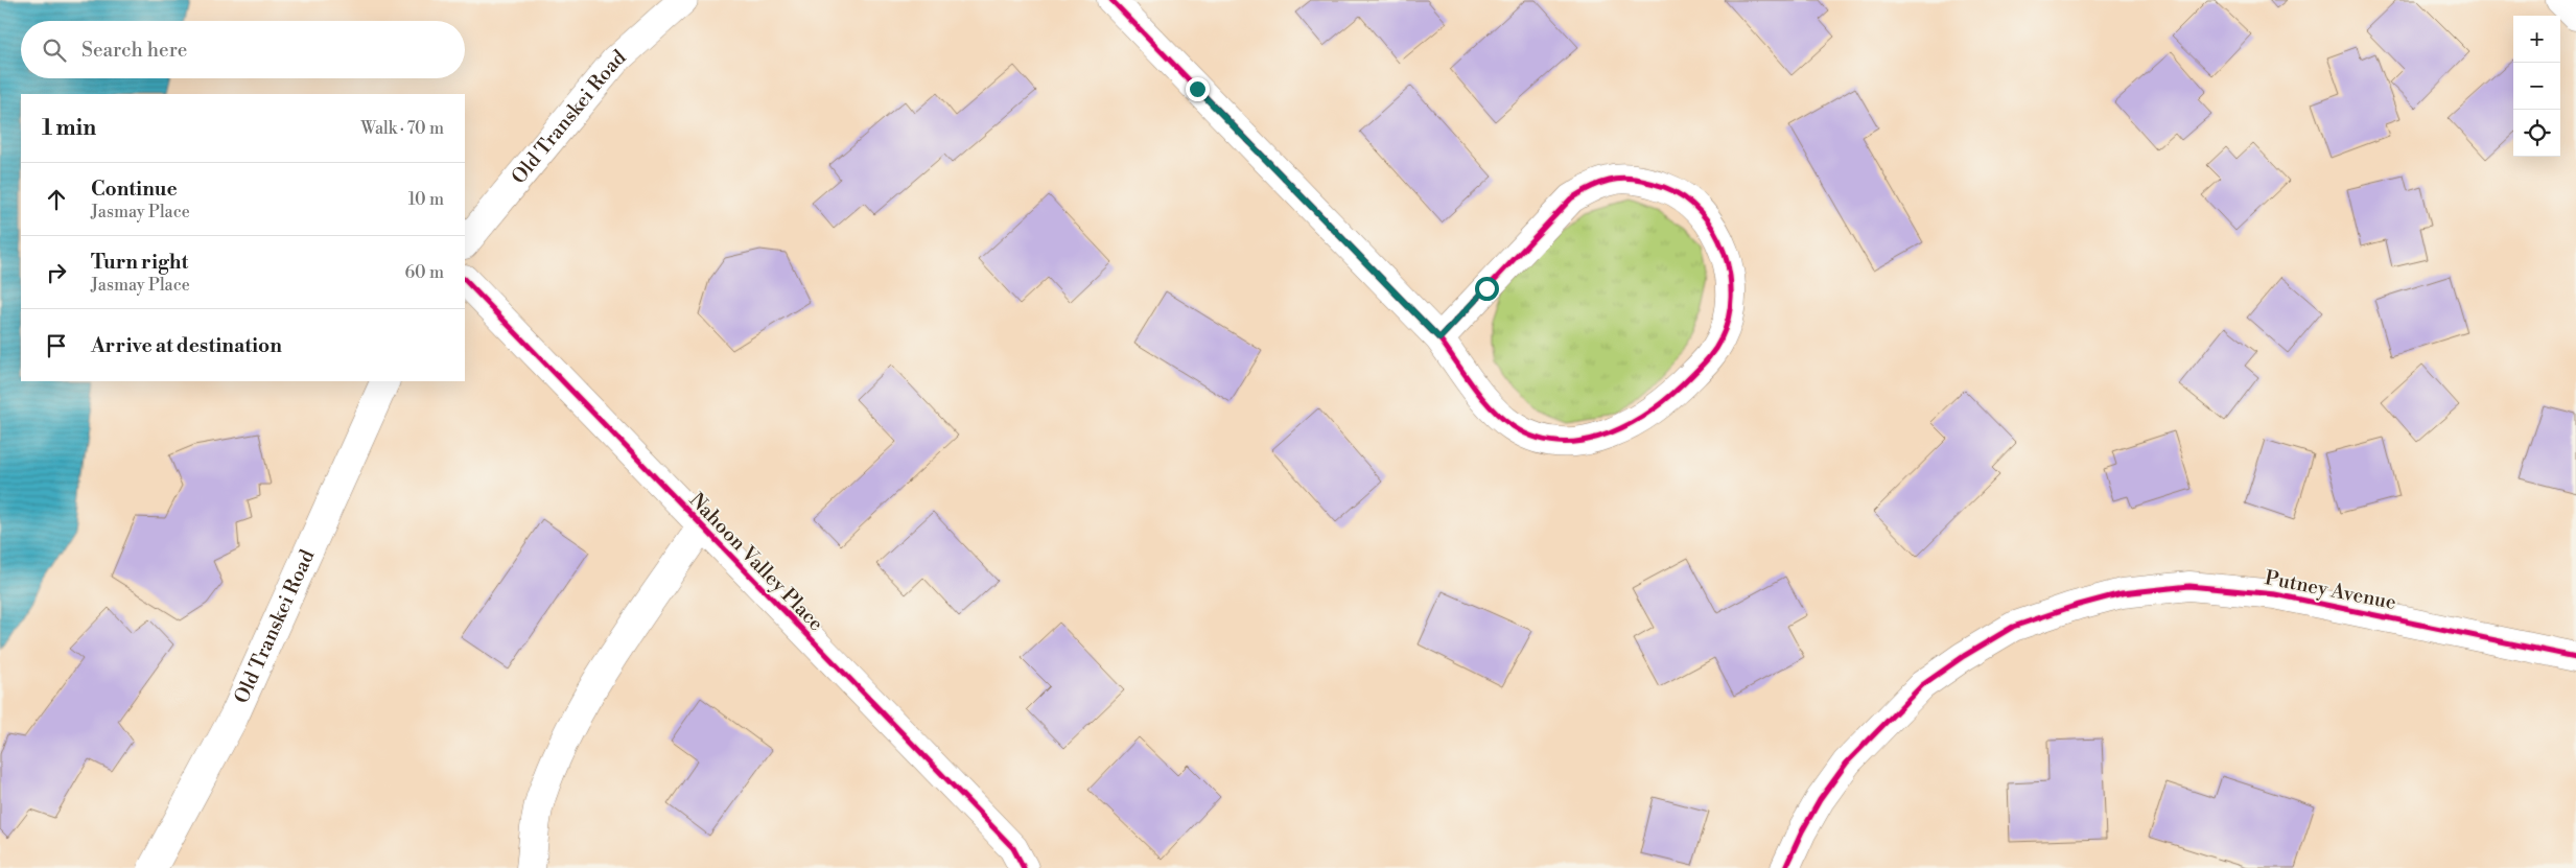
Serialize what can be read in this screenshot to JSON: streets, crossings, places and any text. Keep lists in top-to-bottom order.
{
  "streets": {
    "street": ["Old Transkei Road", "Nahoon Valley Place", "Putney Avenue"]
  },
  "page": {
    "map_buttons": ["+", "−"],
    "search": "Search here",
    "heading": ["1 min", "Walk · 70 m"],
    "list": [
      ["Continue", "Jasmay Place", "10 m"],
      ["Turn right", "Jasmay Place", "60 m"],
      "Arrive at destination"
    ]
  }
}
